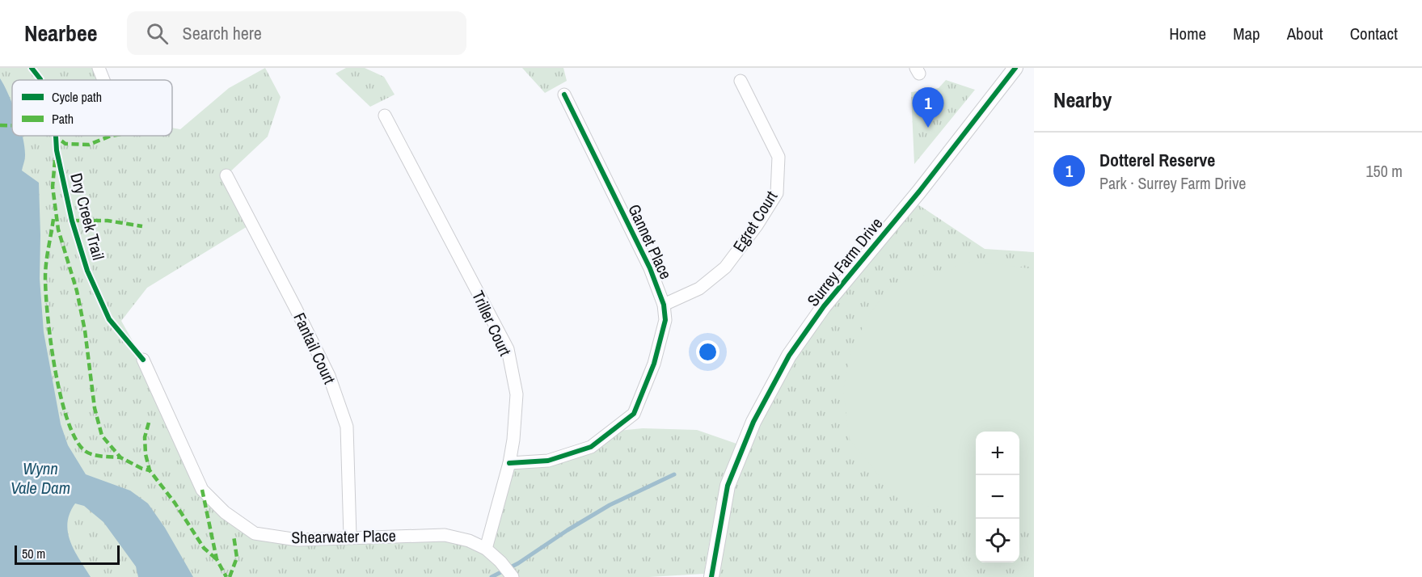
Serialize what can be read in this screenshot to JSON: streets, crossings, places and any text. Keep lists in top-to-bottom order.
{
  "streets": {
    "street": [
      "Egret Court",
      "Gannet Place",
      "Surrey Farm Drive",
      "Triller Court",
      "Fantail Court",
      "Shearwater Place"
    ],
    "cycle path": ["Dry Creek Trail"]
  },
  "crossings": [
    ["Egret Court", "Gannet Place"],
    ["Gannet Place", "Triller Court"],
    ["Triller Court", "Shearwater Place"],
    ["Fantail Court", "Shearwater Place"]
  ],
  "water": ["Wynn Vale Dam"],
  "legend": ["Cycle path", "Path"],
  "scale_bar": "50 m",
  "page": {
    "header": "Nearbee",
    "search": "Search here",
    "nav": [
      "Home",
      "Map",
      "About",
      "Contact"
    ],
    "heading": "Nearby",
    "pins": "1",
    "list": [
      {
        "mark": "1",
        "name": "Dotterel Reserve",
        "note": "Park · Surrey Farm Drive",
        "value": "150 m"
      }
    ],
    "map_buttons": ["+", "−"],
    "scale": "50 m"
  }
}
